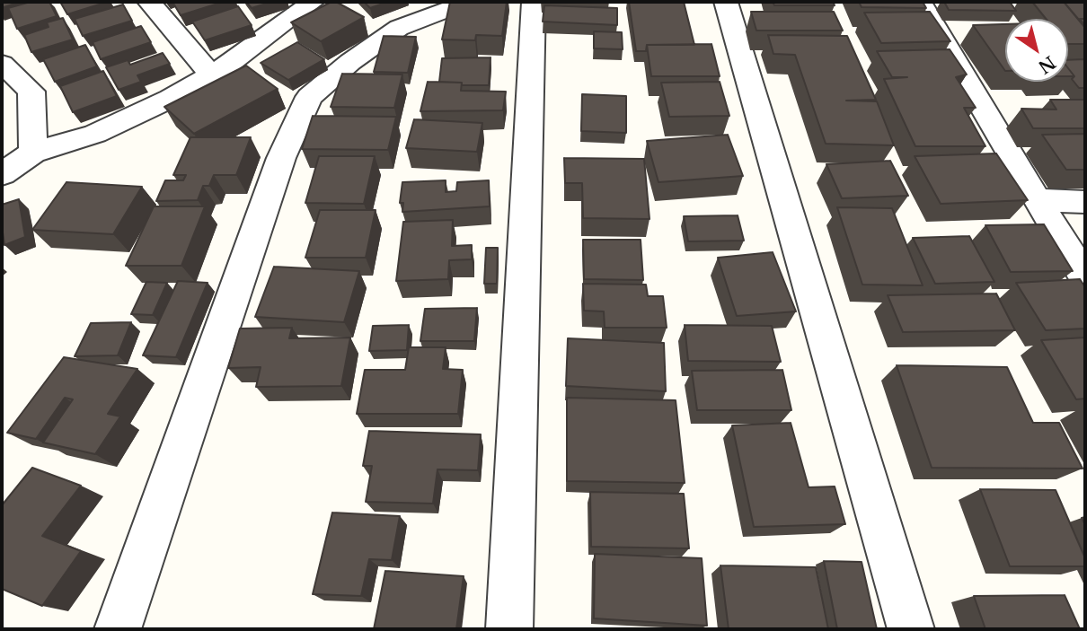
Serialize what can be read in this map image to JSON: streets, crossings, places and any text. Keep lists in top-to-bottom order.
{
  "north": "bottom right"
}
